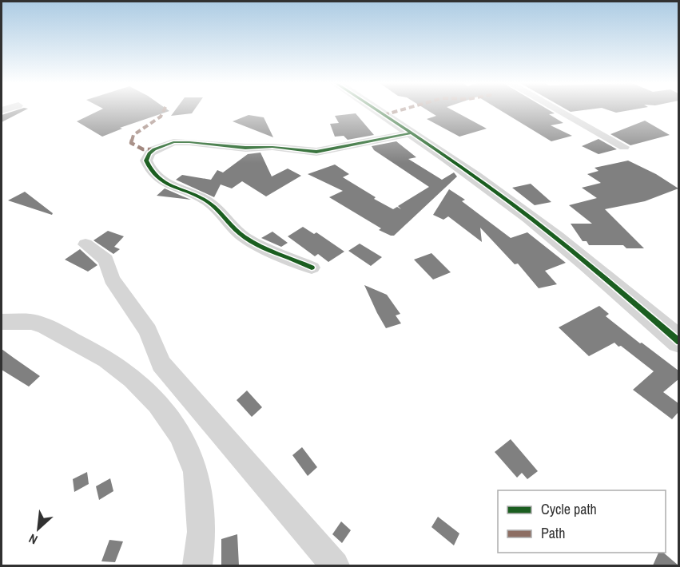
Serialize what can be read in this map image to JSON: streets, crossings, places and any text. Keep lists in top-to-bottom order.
{
  "legend": ["Cycle path", "Path"],
  "north": "bottom left"
}
